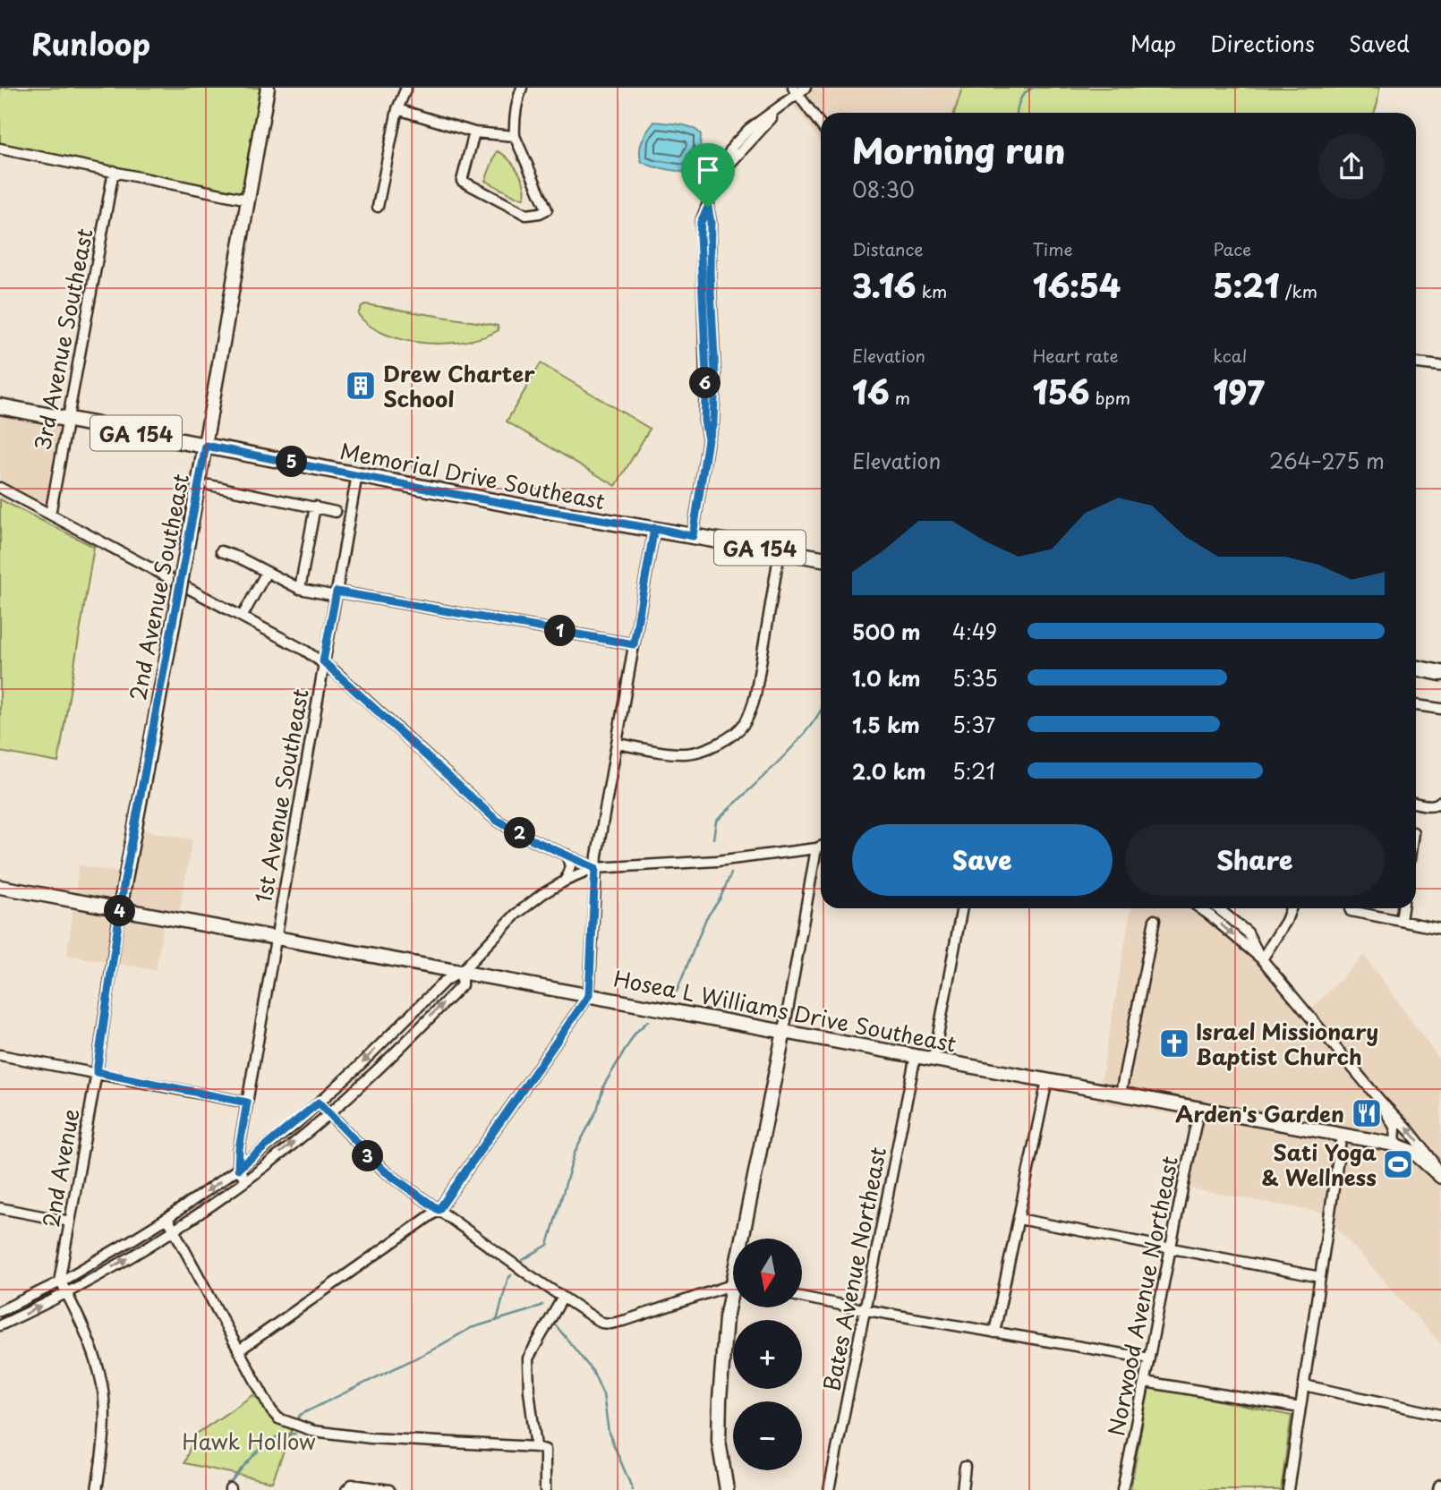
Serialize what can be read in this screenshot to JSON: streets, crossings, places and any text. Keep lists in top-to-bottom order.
{
  "streets": {
    "main road": ["GA 154", "Memorial Drive Southeast"],
    "street": [
      "3rd Avenue Southeast",
      "2nd Avenue Southeast",
      "1st Avenue Southeast",
      "Hosea L Williams Drive Southeast",
      "2nd Avenue",
      "Bates Avenue Northeast",
      "Norwood Avenue Northeast"
    ]
  },
  "crossings": [
    ["3rd Avenue Southeast", "Memorial Drive Southeast"],
    ["Memorial Drive Southeast", "2nd Avenue Southeast"],
    ["Memorial Drive Southeast", "1st Avenue Southeast"],
    ["2nd Avenue Southeast", "Hosea L Williams Drive Southeast"],
    ["2nd Avenue Southeast", "2nd Avenue"],
    ["1st Avenue Southeast", "Hosea L Williams Drive Southeast"],
    ["Hosea L Williams Drive Southeast", "2nd Avenue"],
    ["Hosea L Williams Drive Southeast", "Bates Avenue Northeast"],
    ["Hosea L Williams Drive Southeast", "Norwood Avenue Northeast"]
  ],
  "parks": ["Hawk Hollow"],
  "places": {
    "building": ["Drew Charter School"],
    "church": ["Israel Missionary Baptist Church"],
    "restaurant": ["Arden's Garden"],
    "sports": ["Sati Yoga & Wellness"]
  },
  "north": "bottom",
  "page": {
    "header": "Runloop",
    "nav": ["Map", "Directions", "Saved"],
    "heading": ["Morning run", "08:30"],
    "stats": [
      ["Distance", "3.16 km"],
      ["Time", "16:54"],
      ["Pace", "5:21 /km"],
      ["Elevation", "16 m"],
      ["Heart rate", "156 bpm"],
      ["kcal", "197"]
    ],
    "pins": [
      "6",
      "5",
      "1",
      "2",
      "4",
      "3"
    ],
    "chart": ["Elevation", "264–275 m"],
    "list": [
      {
        "name": "500 m",
        "note": "4:49"
      },
      {
        "name": "1.0 km",
        "note": "5:35"
      },
      {
        "name": "1.5 km",
        "note": "5:37"
      },
      {
        "name": "2.0 km",
        "note": "5:21"
      }
    ],
    "buttons": ["Save", "Share"],
    "map_buttons": ["+", "−"]
  }
}
